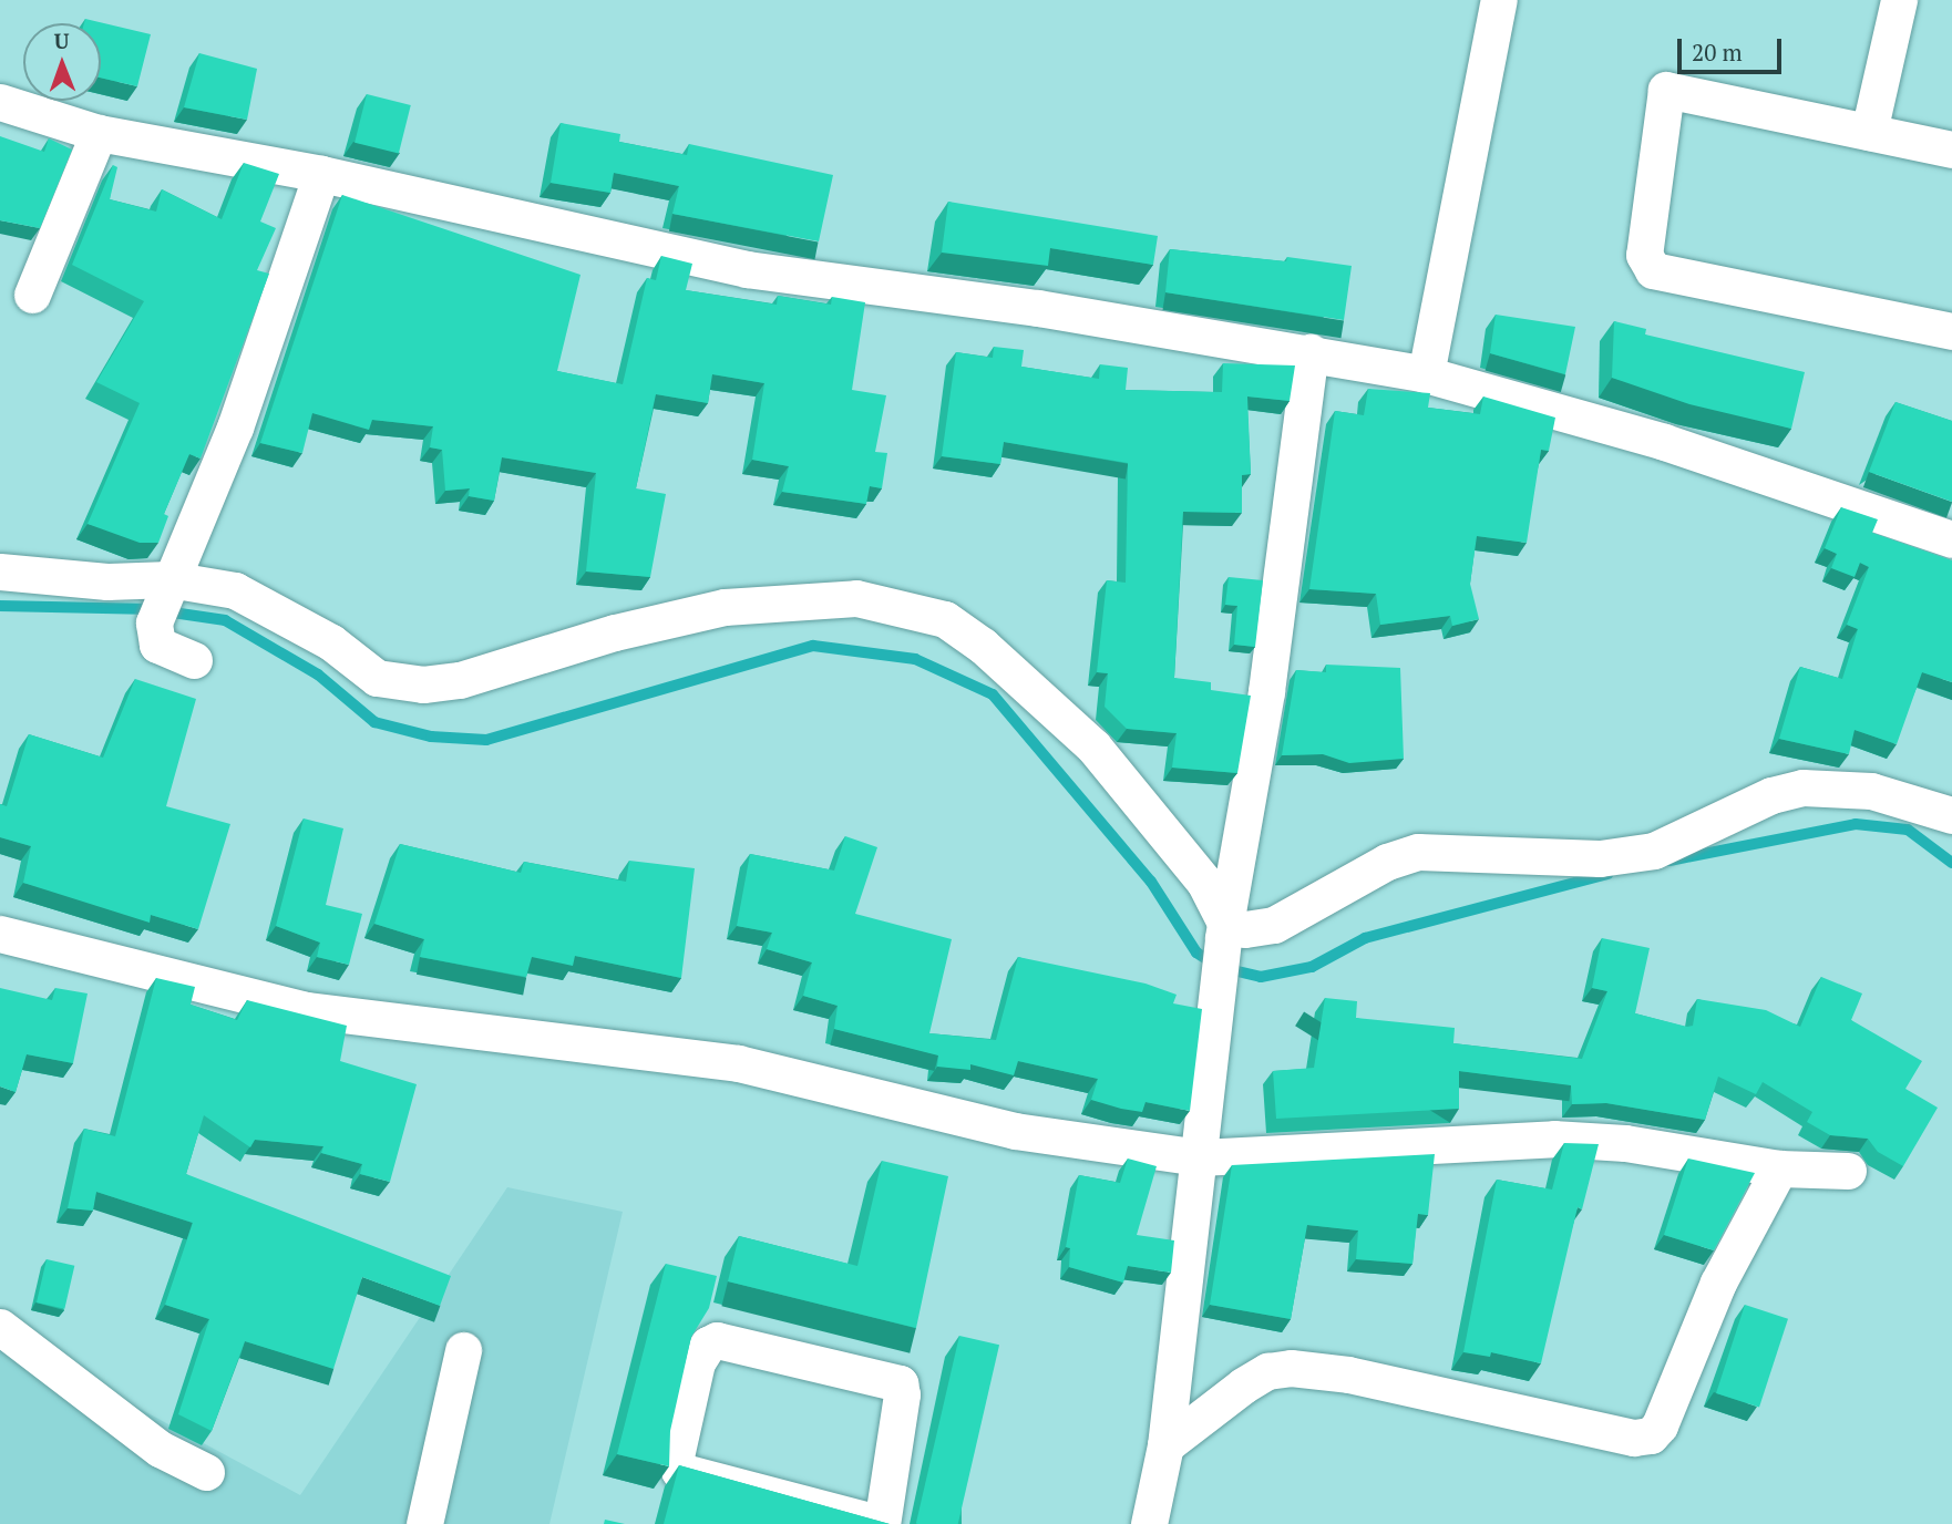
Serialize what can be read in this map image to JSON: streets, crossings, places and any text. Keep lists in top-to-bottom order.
{
  "scale_bar": "20 m",
  "north": "top"
}
